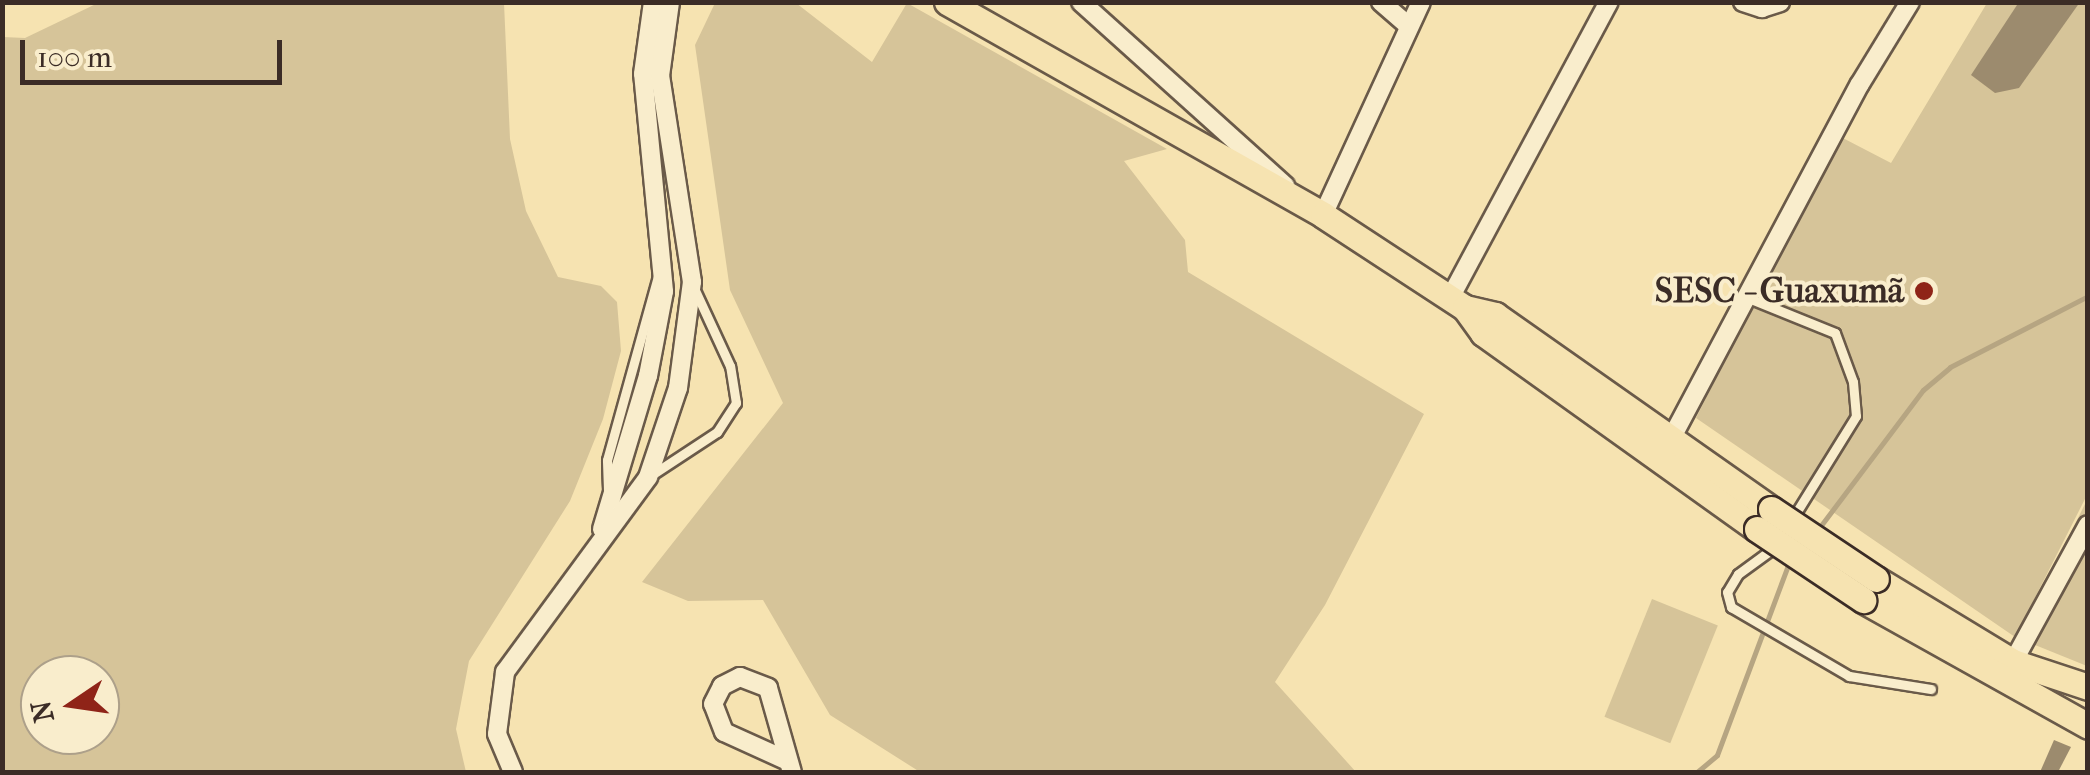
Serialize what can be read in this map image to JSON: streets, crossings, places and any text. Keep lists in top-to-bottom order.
{
  "places": ["SESC - Guaxumã"],
  "scale_bar": "100 m",
  "north": "left"
}
